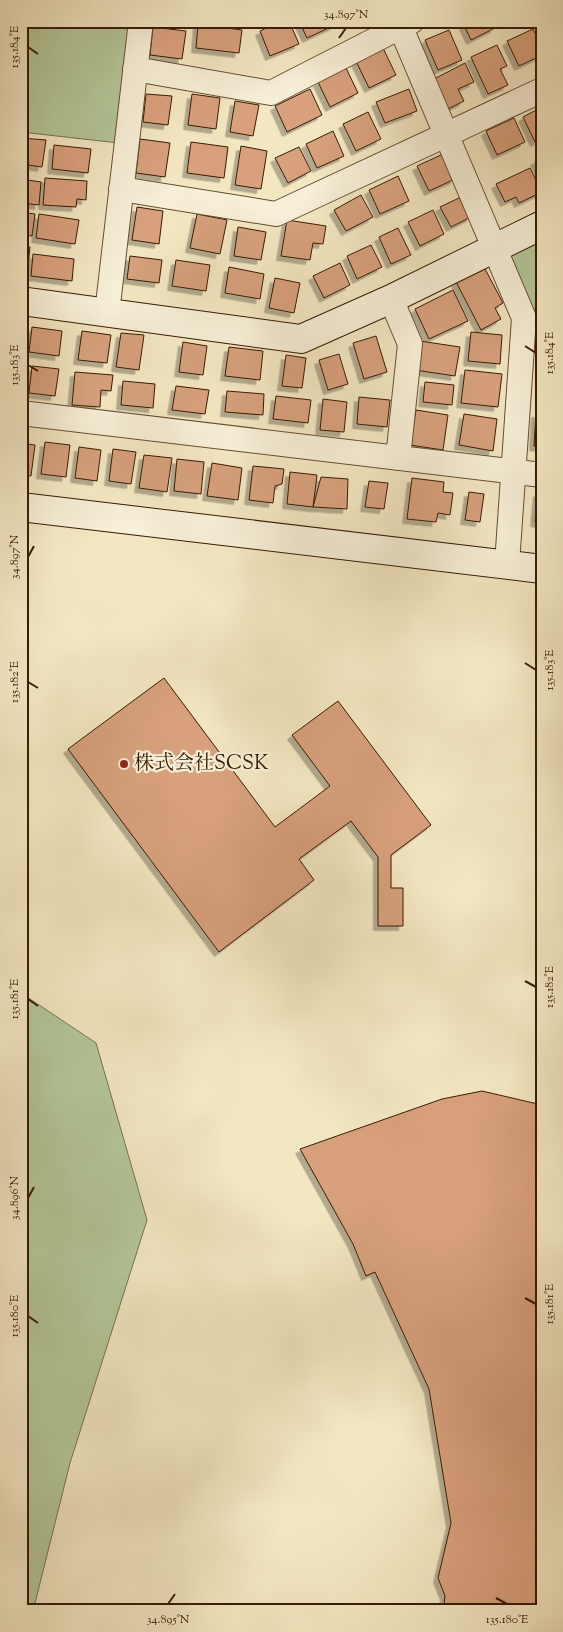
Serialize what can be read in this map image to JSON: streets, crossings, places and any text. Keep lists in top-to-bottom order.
{
  "places": ["株式会社SCSK"],
  "coordinates": [
    "34.897°N",
    "135.184°E",
    "135.183°E",
    "135.182°E",
    "135.181°E",
    "34.896°N",
    "135.180°E",
    "34.895°N"
  ]
}
